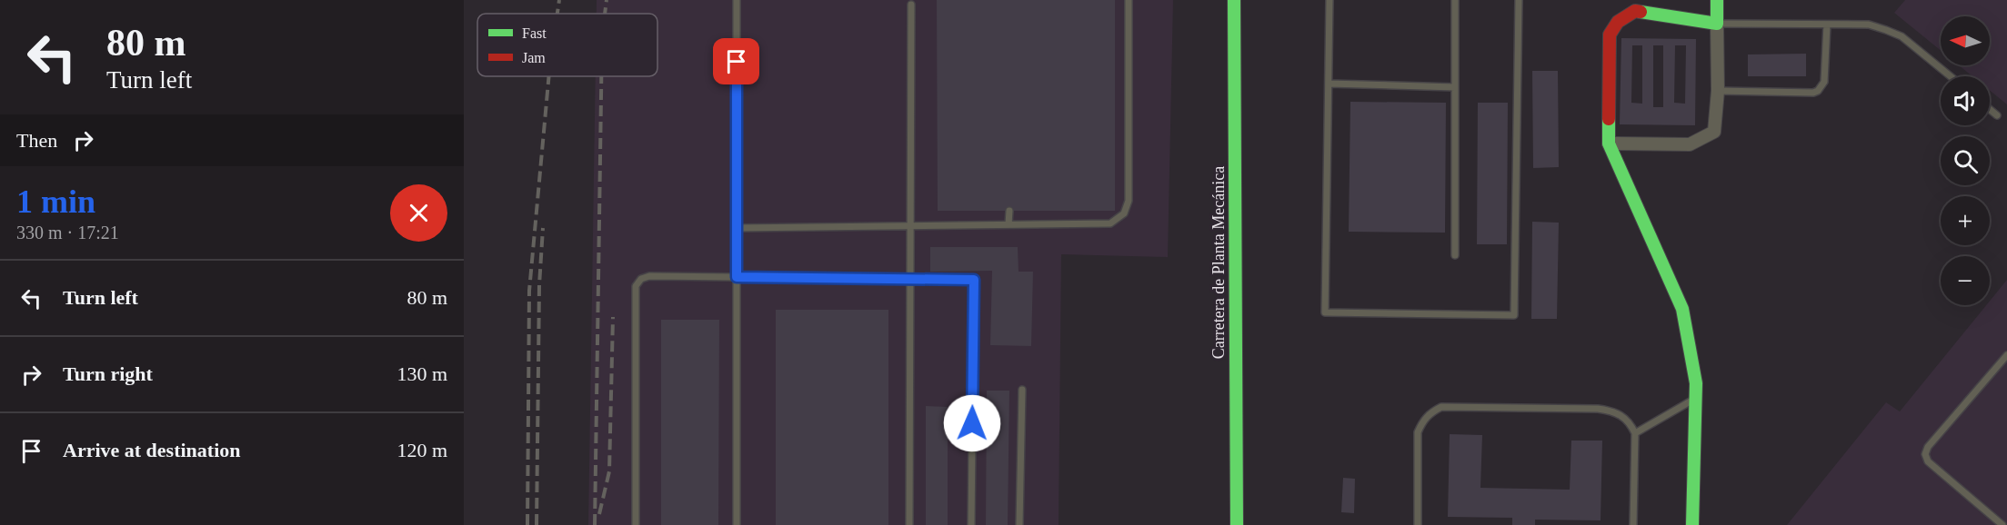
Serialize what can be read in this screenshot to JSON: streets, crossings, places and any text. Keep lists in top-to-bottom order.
{
  "streets": {
    "street": ["Carretera de Planta Mecánica"]
  },
  "legend": ["Fast", "Jam"],
  "north": "left",
  "page": {
    "turn": ["80 m", "Turn left"],
    "map_buttons": ["+", "−"],
    "then": "Then",
    "heading": ["1 min", "330 m · 17:21"],
    "list": [
      {
        "name": "Turn left",
        "value": "80 m"
      },
      {
        "name": "Turn right",
        "value": "130 m"
      },
      {
        "name": "Arrive at destination",
        "value": "120 m"
      }
    ]
  }
}
